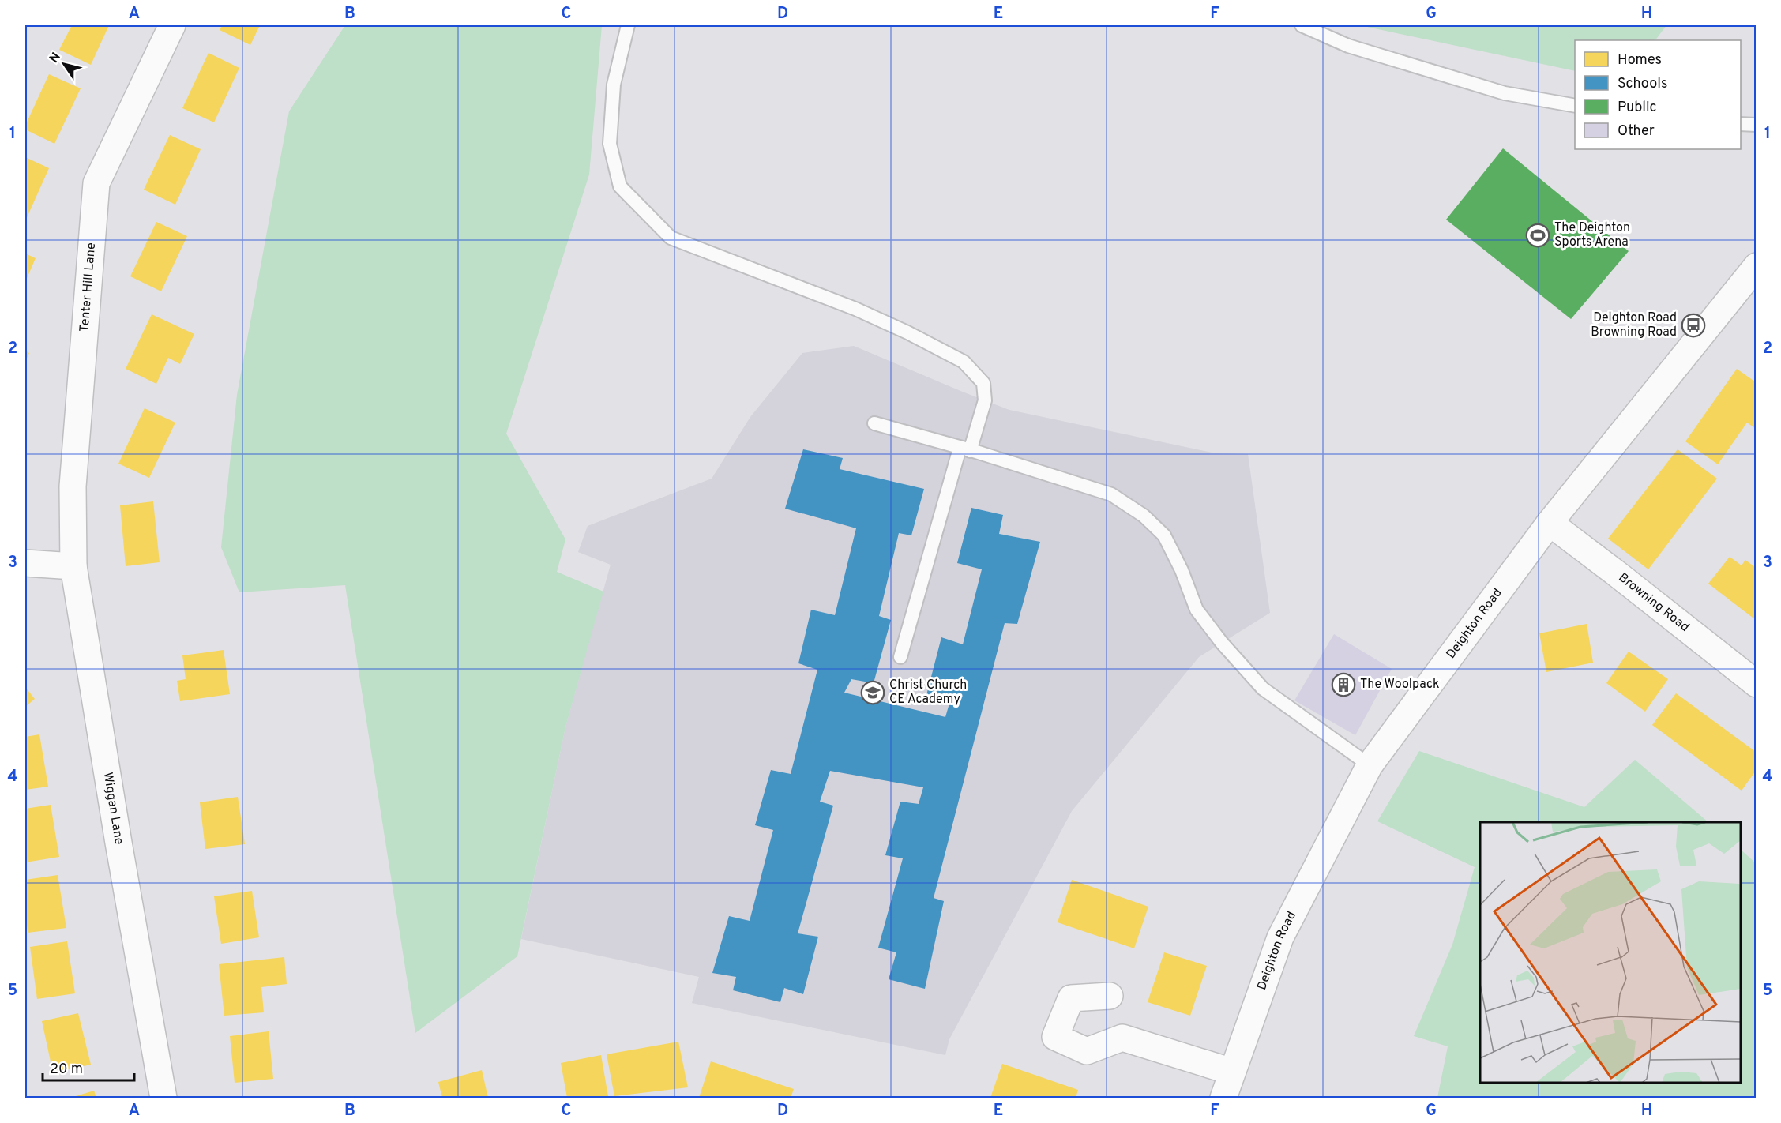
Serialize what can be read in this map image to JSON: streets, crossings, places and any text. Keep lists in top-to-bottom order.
{
  "streets": {
    "street": [
      "Tenter Hill Lane",
      "Browning Road",
      "Deighton Road",
      "Wiggan Lane"
    ]
  },
  "crossings": [
    ["Tenter Hill Lane", "Wiggan Lane"],
    ["Browning Road", "Deighton Road"]
  ],
  "places": {
    "sports": ["The Deighton Sports Arena"],
    "bus stop": ["Deighton Road Browning Road"],
    "building": ["The Woolpack"],
    "school or university": ["Christ Church CE Academy"]
  },
  "legend": [
    "Homes",
    "Schools",
    "Public",
    "Other"
  ],
  "scale_bar": "20 m",
  "north": "top left",
  "grid": {
    "columns": [
      "A",
      "B",
      "C",
      "D",
      "E",
      "F",
      "G",
      "H"
    ],
    "rows": [
      "1",
      "2",
      "3",
      "4",
      "5"
    ]
  }
}
